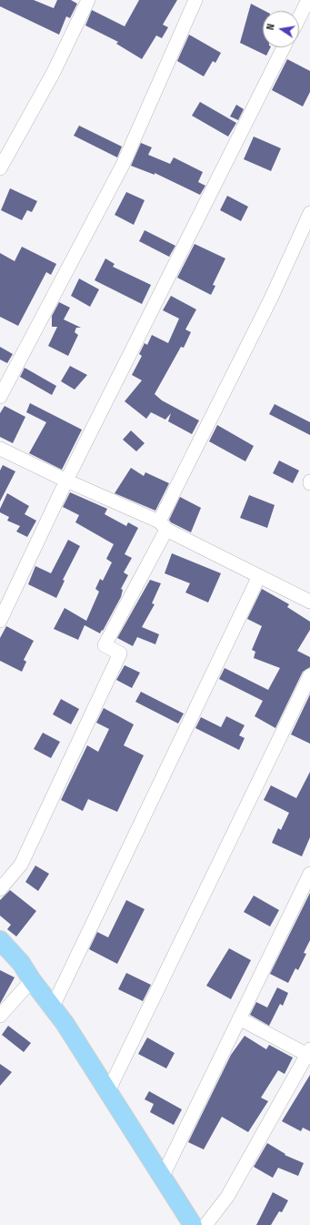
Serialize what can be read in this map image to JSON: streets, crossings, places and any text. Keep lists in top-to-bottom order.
{
  "north": "left"
}
